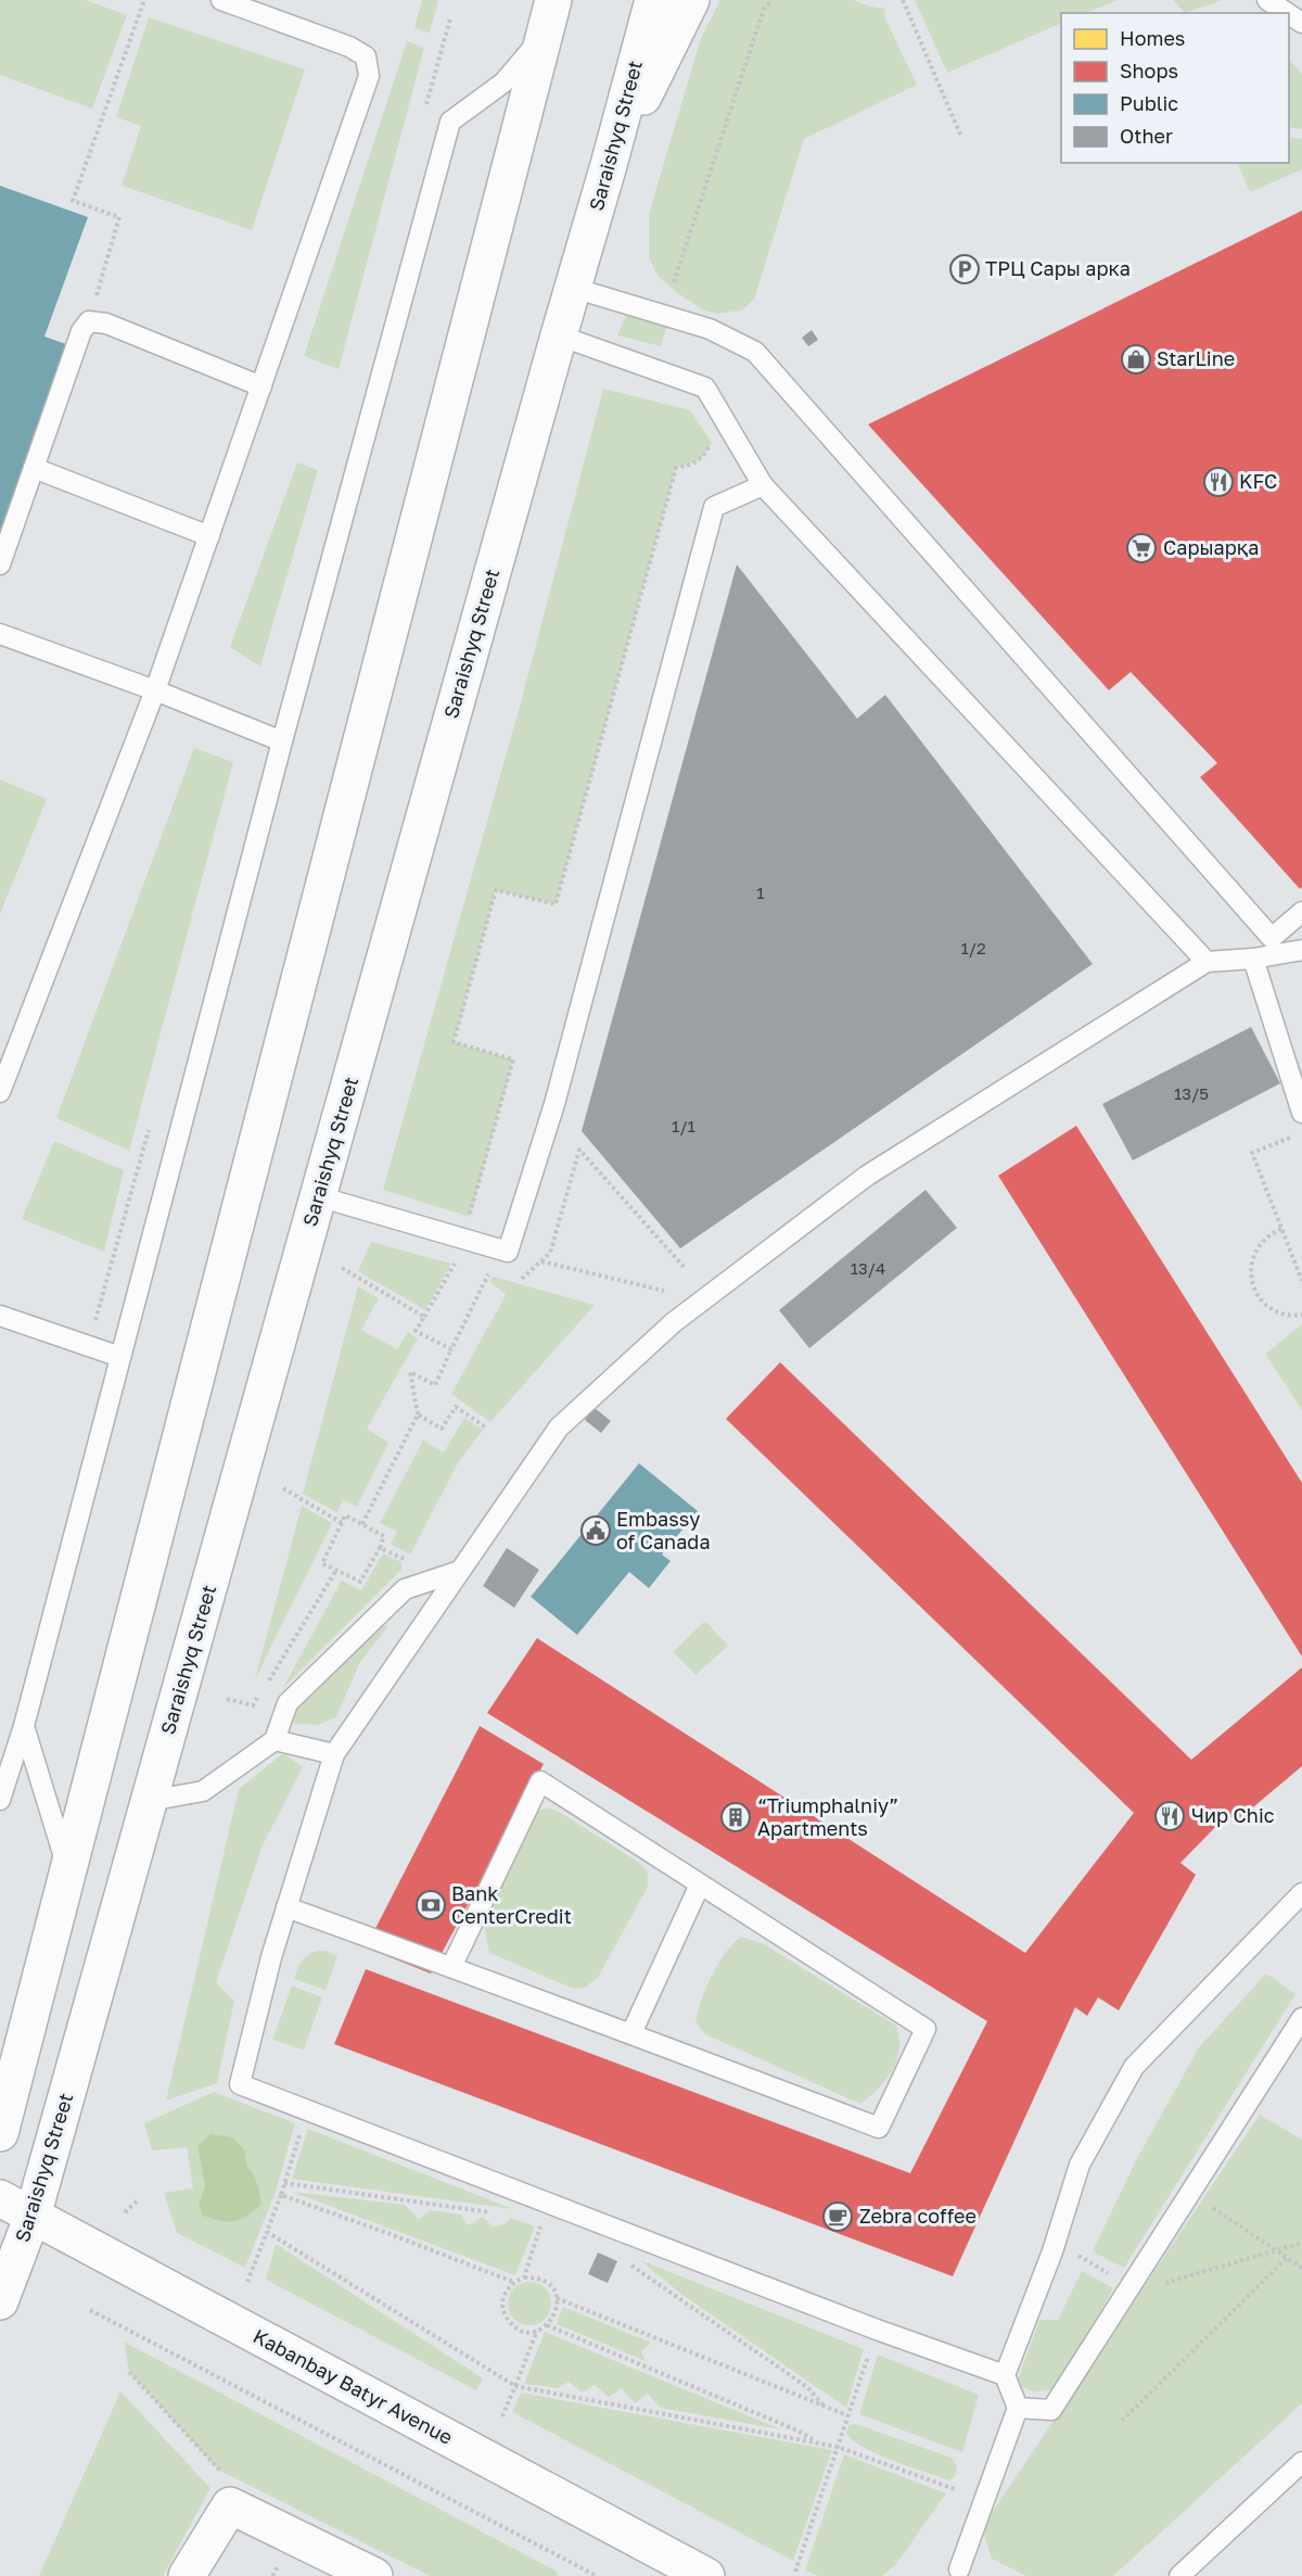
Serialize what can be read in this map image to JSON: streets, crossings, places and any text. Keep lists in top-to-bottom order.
{
  "streets": {
    "main road": ["Saraishyq Street", "Kabanbay Batyr Avenue"]
  },
  "crossings": [
    ["Saraishyq Street", "Kabanbay Batyr Avenue"]
  ],
  "places": {
    "parking": ["ТРЦ Сары арка"],
    "shop": ["StarLine"],
    "restaurant": ["KFC", "Чир Chic"],
    "supermarket": ["Сарыарқа"],
    "public building": ["Embassy of Canada"],
    "building": ["“Triumphalniy” Apartments"],
    "bank": ["Bank CenterCredit"],
    "cafe": ["Zebra coffee"]
  },
  "house_numbers": [
    "1",
    "1/2",
    "13/5",
    "1/1",
    "13/4"
  ],
  "legend": [
    "Homes",
    "Shops",
    "Public",
    "Other"
  ]
}
